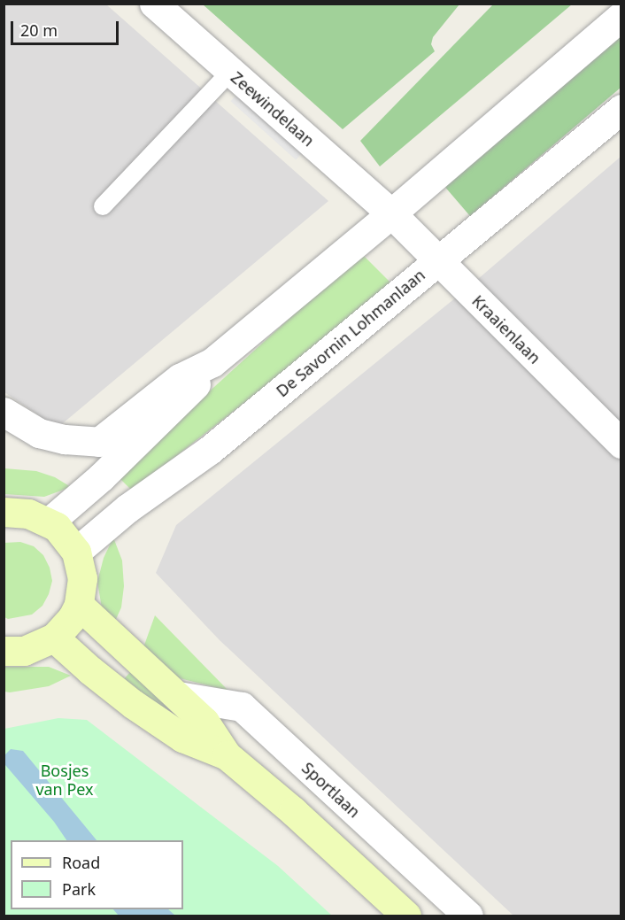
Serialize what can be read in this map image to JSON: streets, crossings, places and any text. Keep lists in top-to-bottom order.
{
  "streets": {
    "street": [
      "Zeewindelaan",
      "Kraaienlaan",
      "De Savornin Lohmanlaan",
      "Sportlaan"
    ]
  },
  "crossings": [
    ["Zeewindelaan", "Kraaienlaan"],
    ["Kraaienlaan", "De Savornin Lohmanlaan"]
  ],
  "parks": ["Bosjes van Pex"],
  "legend": ["Road", "Park"],
  "scale_bar": "20 m"
}
